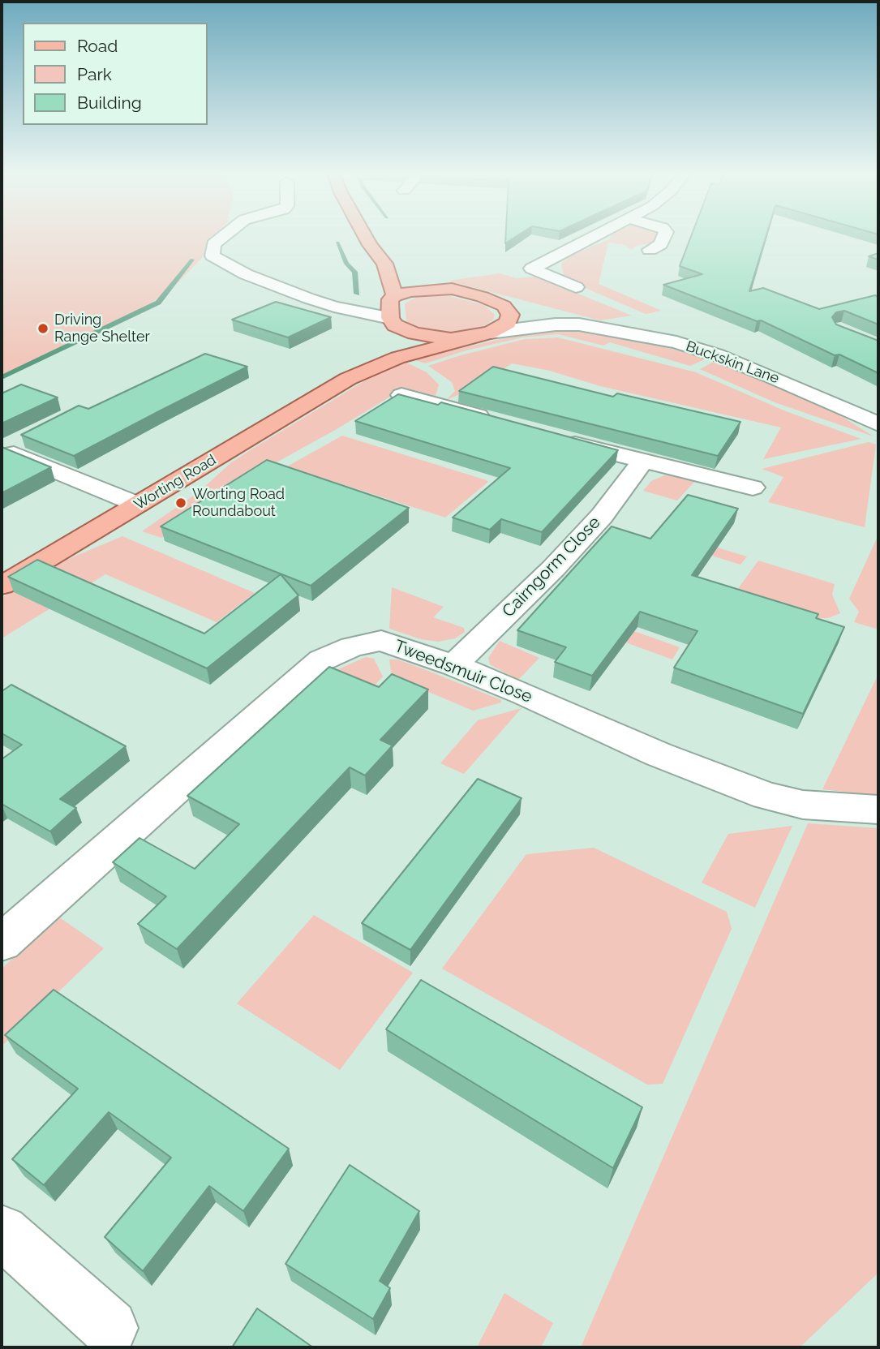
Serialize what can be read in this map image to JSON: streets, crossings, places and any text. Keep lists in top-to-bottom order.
{
  "streets": {
    "main road": ["Worting Road"],
    "street": ["Buckskin Lane", "Cairngorm Close", "Tweedsmuir Close"]
  },
  "crossings": [
    ["Buckskin Lane", "Worting Road"],
    ["Cairngorm Close", "Tweedsmuir Close"]
  ],
  "places": ["Driving Range Shelter", "Worting Road Roundabout"],
  "legend": ["Road", "Park", "Building"]
}
